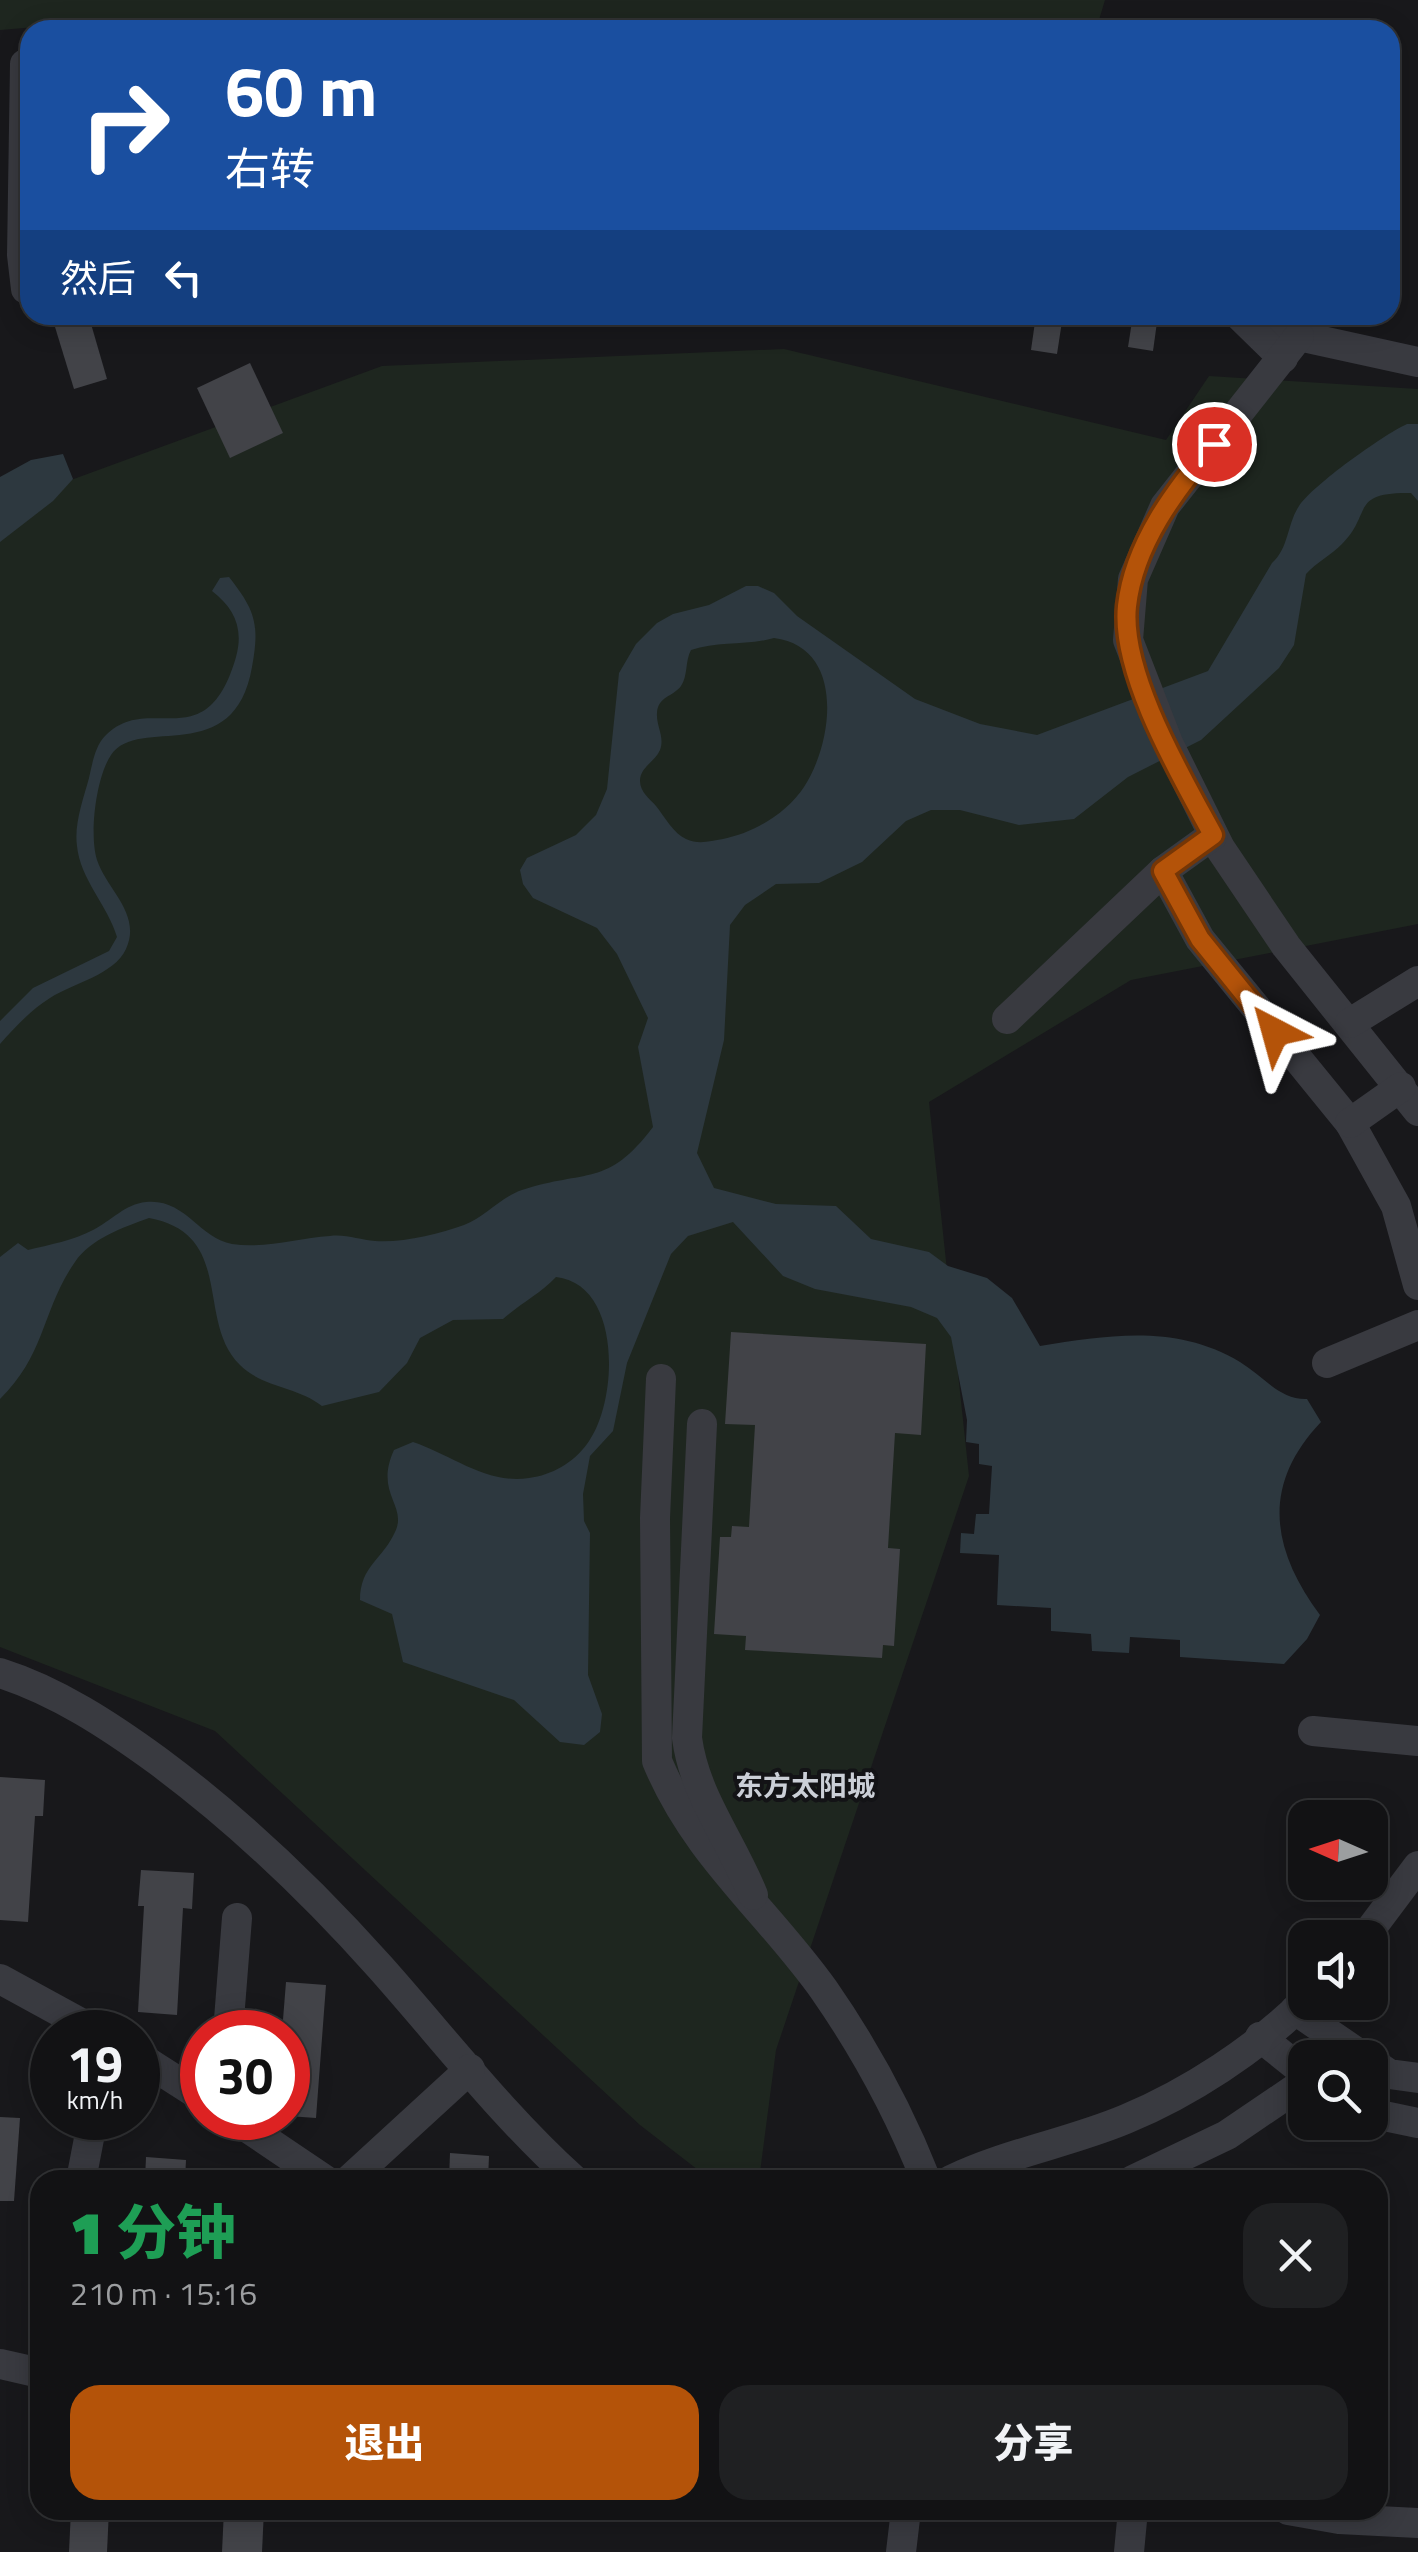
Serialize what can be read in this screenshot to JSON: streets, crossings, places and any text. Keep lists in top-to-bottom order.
{
  "districts": ["东方太阳城"],
  "north": "left",
  "page": {
    "turn": ["60 m", "右转"],
    "then": "然后",
    "speed": "19 km/h",
    "limit": "30",
    "heading": ["1 分钟", "210 m · 15:16"],
    "buttons": ["退出", "分享"]
  }
}
